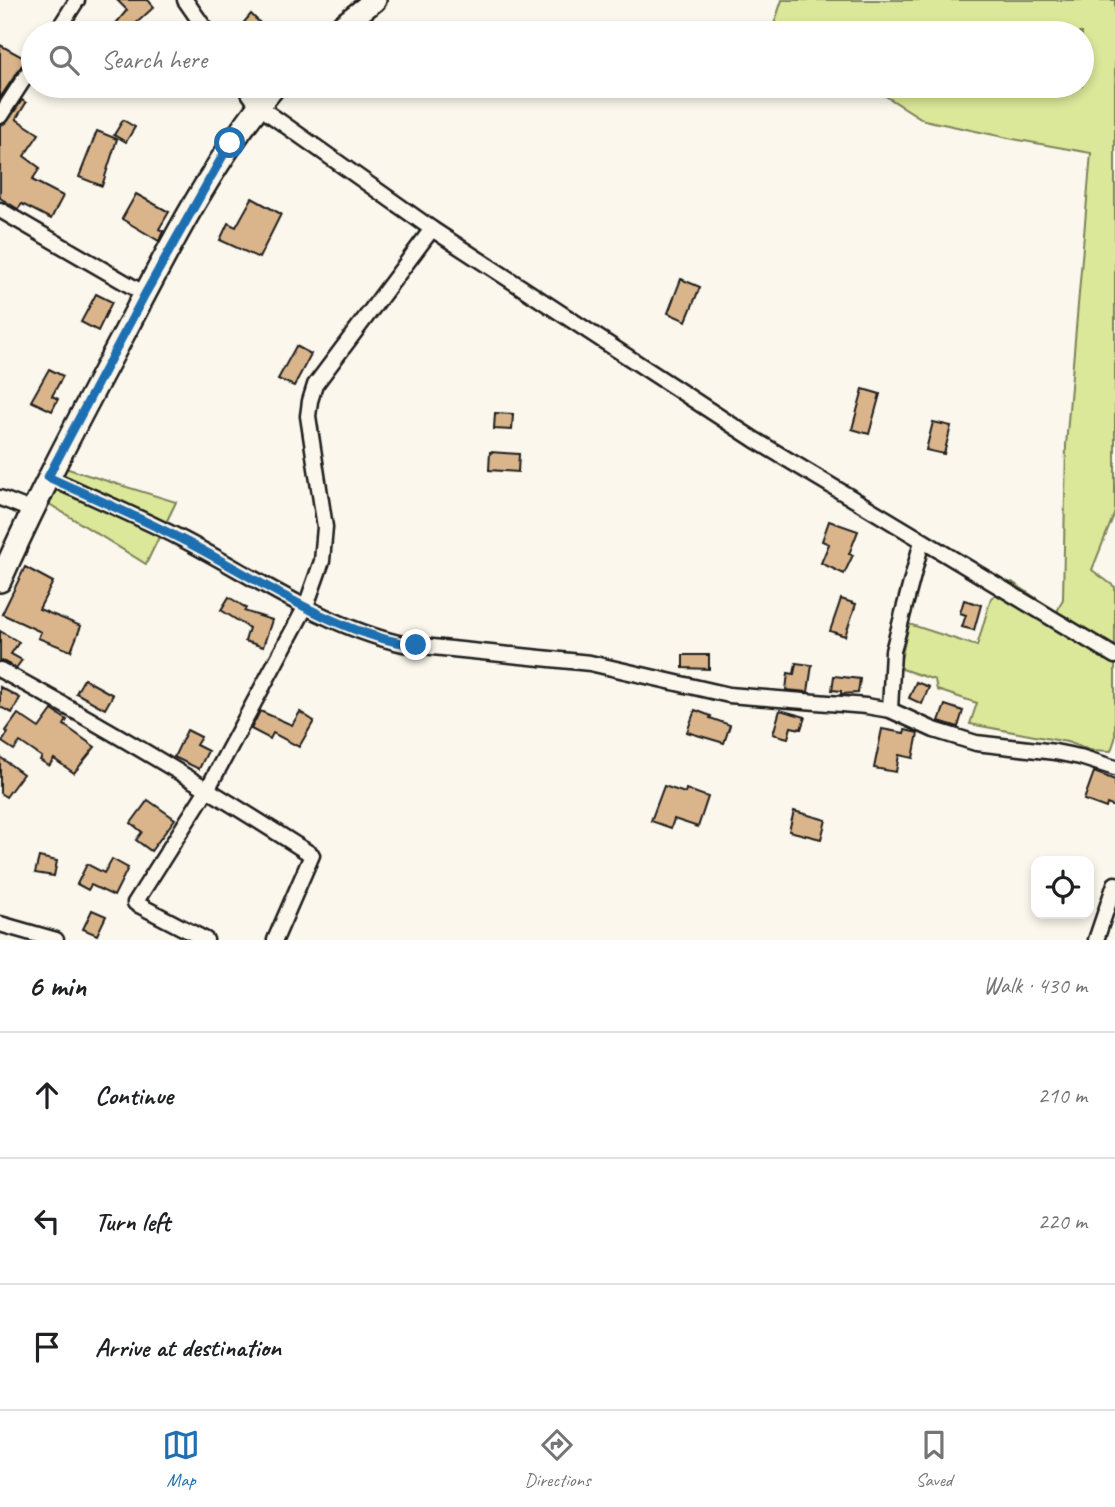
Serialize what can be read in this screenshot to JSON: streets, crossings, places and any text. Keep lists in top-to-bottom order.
{
  "page": {
    "search": "Search here",
    "heading": ["6 min", "Walk · 430 m"],
    "list": [
      ["Continue", "210 m"],
      ["Turn left", "220 m"],
      "Arrive at destination"
    ],
    "nav": ["Map", "Directions", "Saved"]
  }
}
